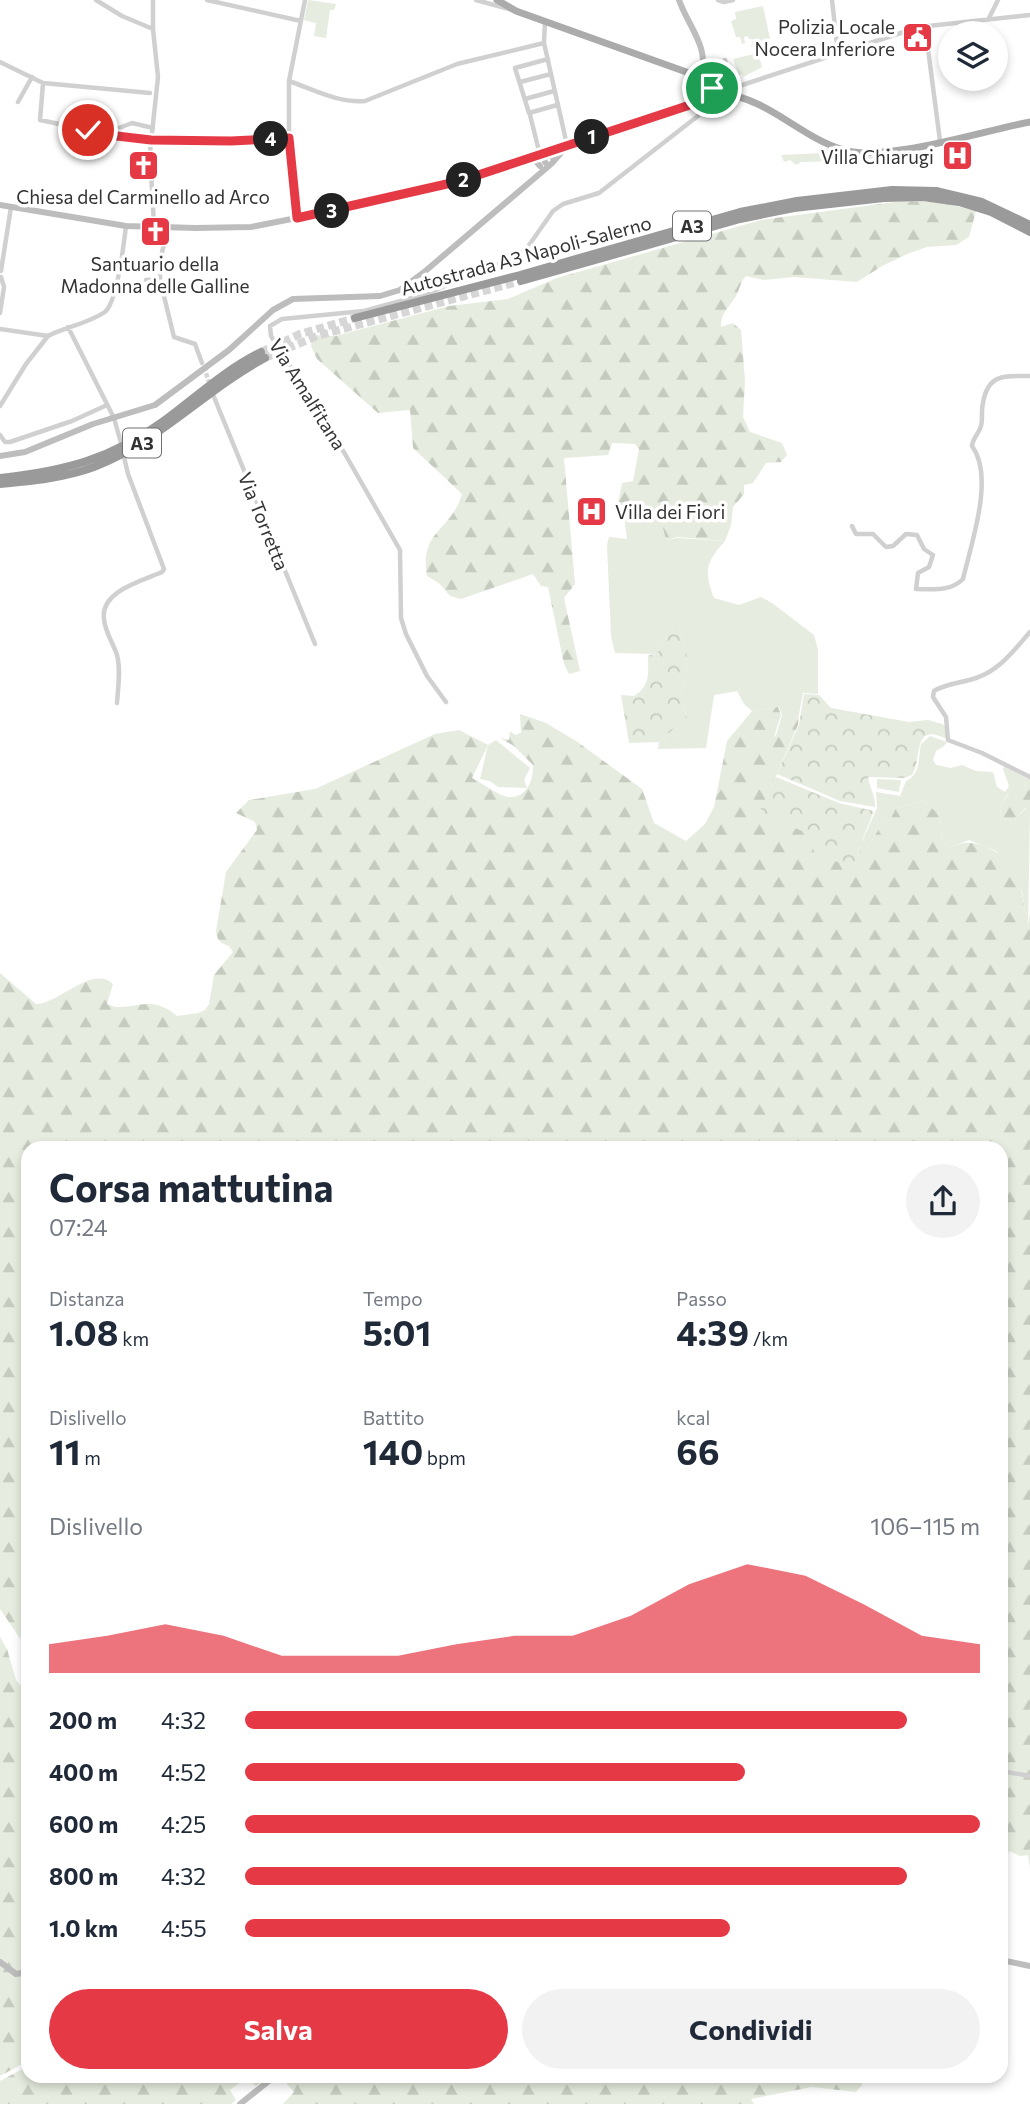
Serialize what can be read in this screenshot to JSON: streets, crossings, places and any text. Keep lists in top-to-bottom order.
{
  "streets": {
    "highway": ["A3", "Autostrada A3 Napoli-Salerno"],
    "street": ["Via Amalfitana", "Via Torretta"]
  },
  "places": {
    "public building": ["Polizia Locale Nocera Inferiore"],
    "hospital": ["Villa Chiarugi", "Villa dei Fiori"],
    "church": ["Chiesa del Carminello ad Arco", "Santuario della Madonna delle Galline"]
  },
  "page": {
    "pins": [
      "1",
      "4",
      "2",
      "3"
    ],
    "heading": ["Corsa mattutina", "07:24"],
    "stats": [
      ["Distanza", "1.08 km"],
      ["Tempo", "5:01"],
      ["Passo", "4:39 /km"],
      ["Dislivello", "11 m"],
      ["Battito", "140 bpm"],
      ["kcal", "66"]
    ],
    "chart": ["Dislivello", "106–115 m"],
    "list": [
      {
        "name": "200 m",
        "note": "4:32"
      },
      {
        "name": "400 m",
        "note": "4:52"
      },
      {
        "name": "600 m",
        "note": "4:25"
      },
      {
        "name": "800 m",
        "note": "4:32"
      },
      {
        "name": "1.0 km",
        "note": "4:55"
      }
    ],
    "buttons": ["Salva", "Condividi"]
  }
}
